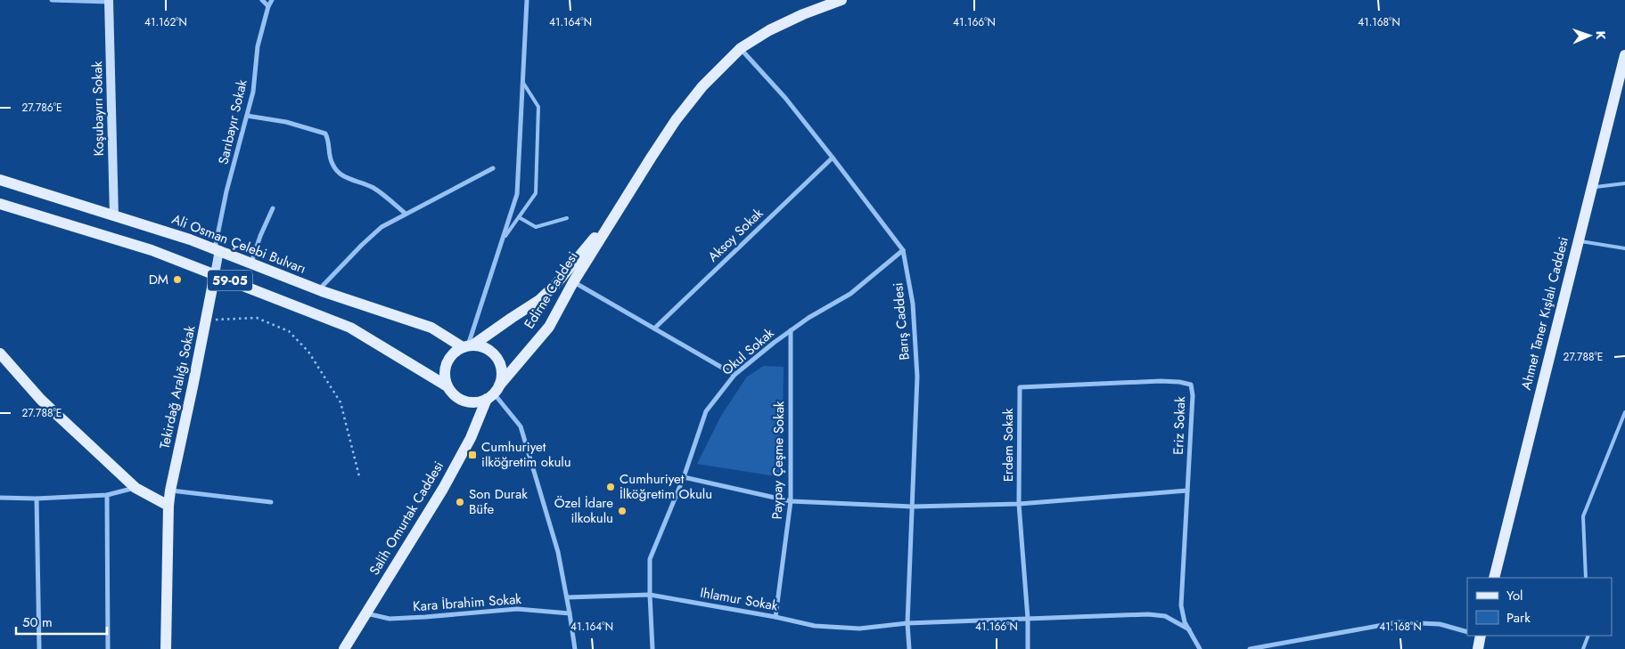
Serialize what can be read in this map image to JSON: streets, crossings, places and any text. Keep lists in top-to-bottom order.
{
  "streets": {
    "main road": [
      "Ali Osman Çelebi Bulvarı",
      "59-05",
      "Edirne Caddesi",
      "Ahmet Taner Kışlalı Caddesi",
      "Tekirdağ Aralığı Sokak",
      "Salih Omurtak Caddesi"
    ],
    "street": [
      "Koşubayırı Sokak",
      "Sarıbayır Sokak",
      "Aksoy Sokak",
      "Barış Caddesi",
      "Okul Sokak",
      "Eriz Sokak",
      "Erdem Sokak",
      "Paypay Çeşme Sokak",
      "Ihlamur Sokak",
      "Kara İbrahim Sokak"
    ]
  },
  "crossings": [
    ["Koşubayırı Sokak", "Ali Osman Çelebi Bulvarı"],
    ["Sarıbayır Sokak", "Ali Osman Çelebi Bulvarı"],
    ["Aksoy Sokak", "Barış Caddesi"],
    ["Ali Osman Çelebi Bulvarı", "59-05"],
    ["Ali Osman Çelebi Bulvarı", "Edirne Caddesi"],
    ["Ali Osman Çelebi Bulvarı", "Salih Omurtak Caddesi"],
    ["59-05", "Edirne Caddesi"],
    ["59-05", "Tekirdağ Aralığı Sokak"],
    ["59-05", "Salih Omurtak Caddesi"],
    ["Edirne Caddesi", "Salih Omurtak Caddesi"],
    ["Barış Caddesi", "Okul Sokak"],
    ["Barış Caddesi", "Ihlamur Sokak"],
    ["Okul Sokak", "Paypay Çeşme Sokak"],
    ["Okul Sokak", "Ihlamur Sokak"],
    ["Eriz Sokak", "Erdem Sokak"],
    ["Eriz Sokak", "Ihlamur Sokak"],
    ["Erdem Sokak", "Ihlamur Sokak"],
    ["Paypay Çeşme Sokak", "Ihlamur Sokak"],
    ["Salih Omurtak Caddesi", "Kara İbrahim Sokak"]
  ],
  "places": {
    "other": [
      "DM",
      "Cumhuriyet İlköğretim Okulu",
      "Son Durak Büfe",
      "Özel İdare ilkokulu"
    ],
    "transit": ["Cumhuriyet ilköğretim okulu"]
  },
  "legend": ["Yol", "Park"],
  "scale_bar": "50 m",
  "north": "right",
  "coordinates": [
    "41.162°N",
    "41.164°N",
    "41.166°N",
    "41.168°N",
    "27.786°E",
    "27.788°E"
  ]
}
